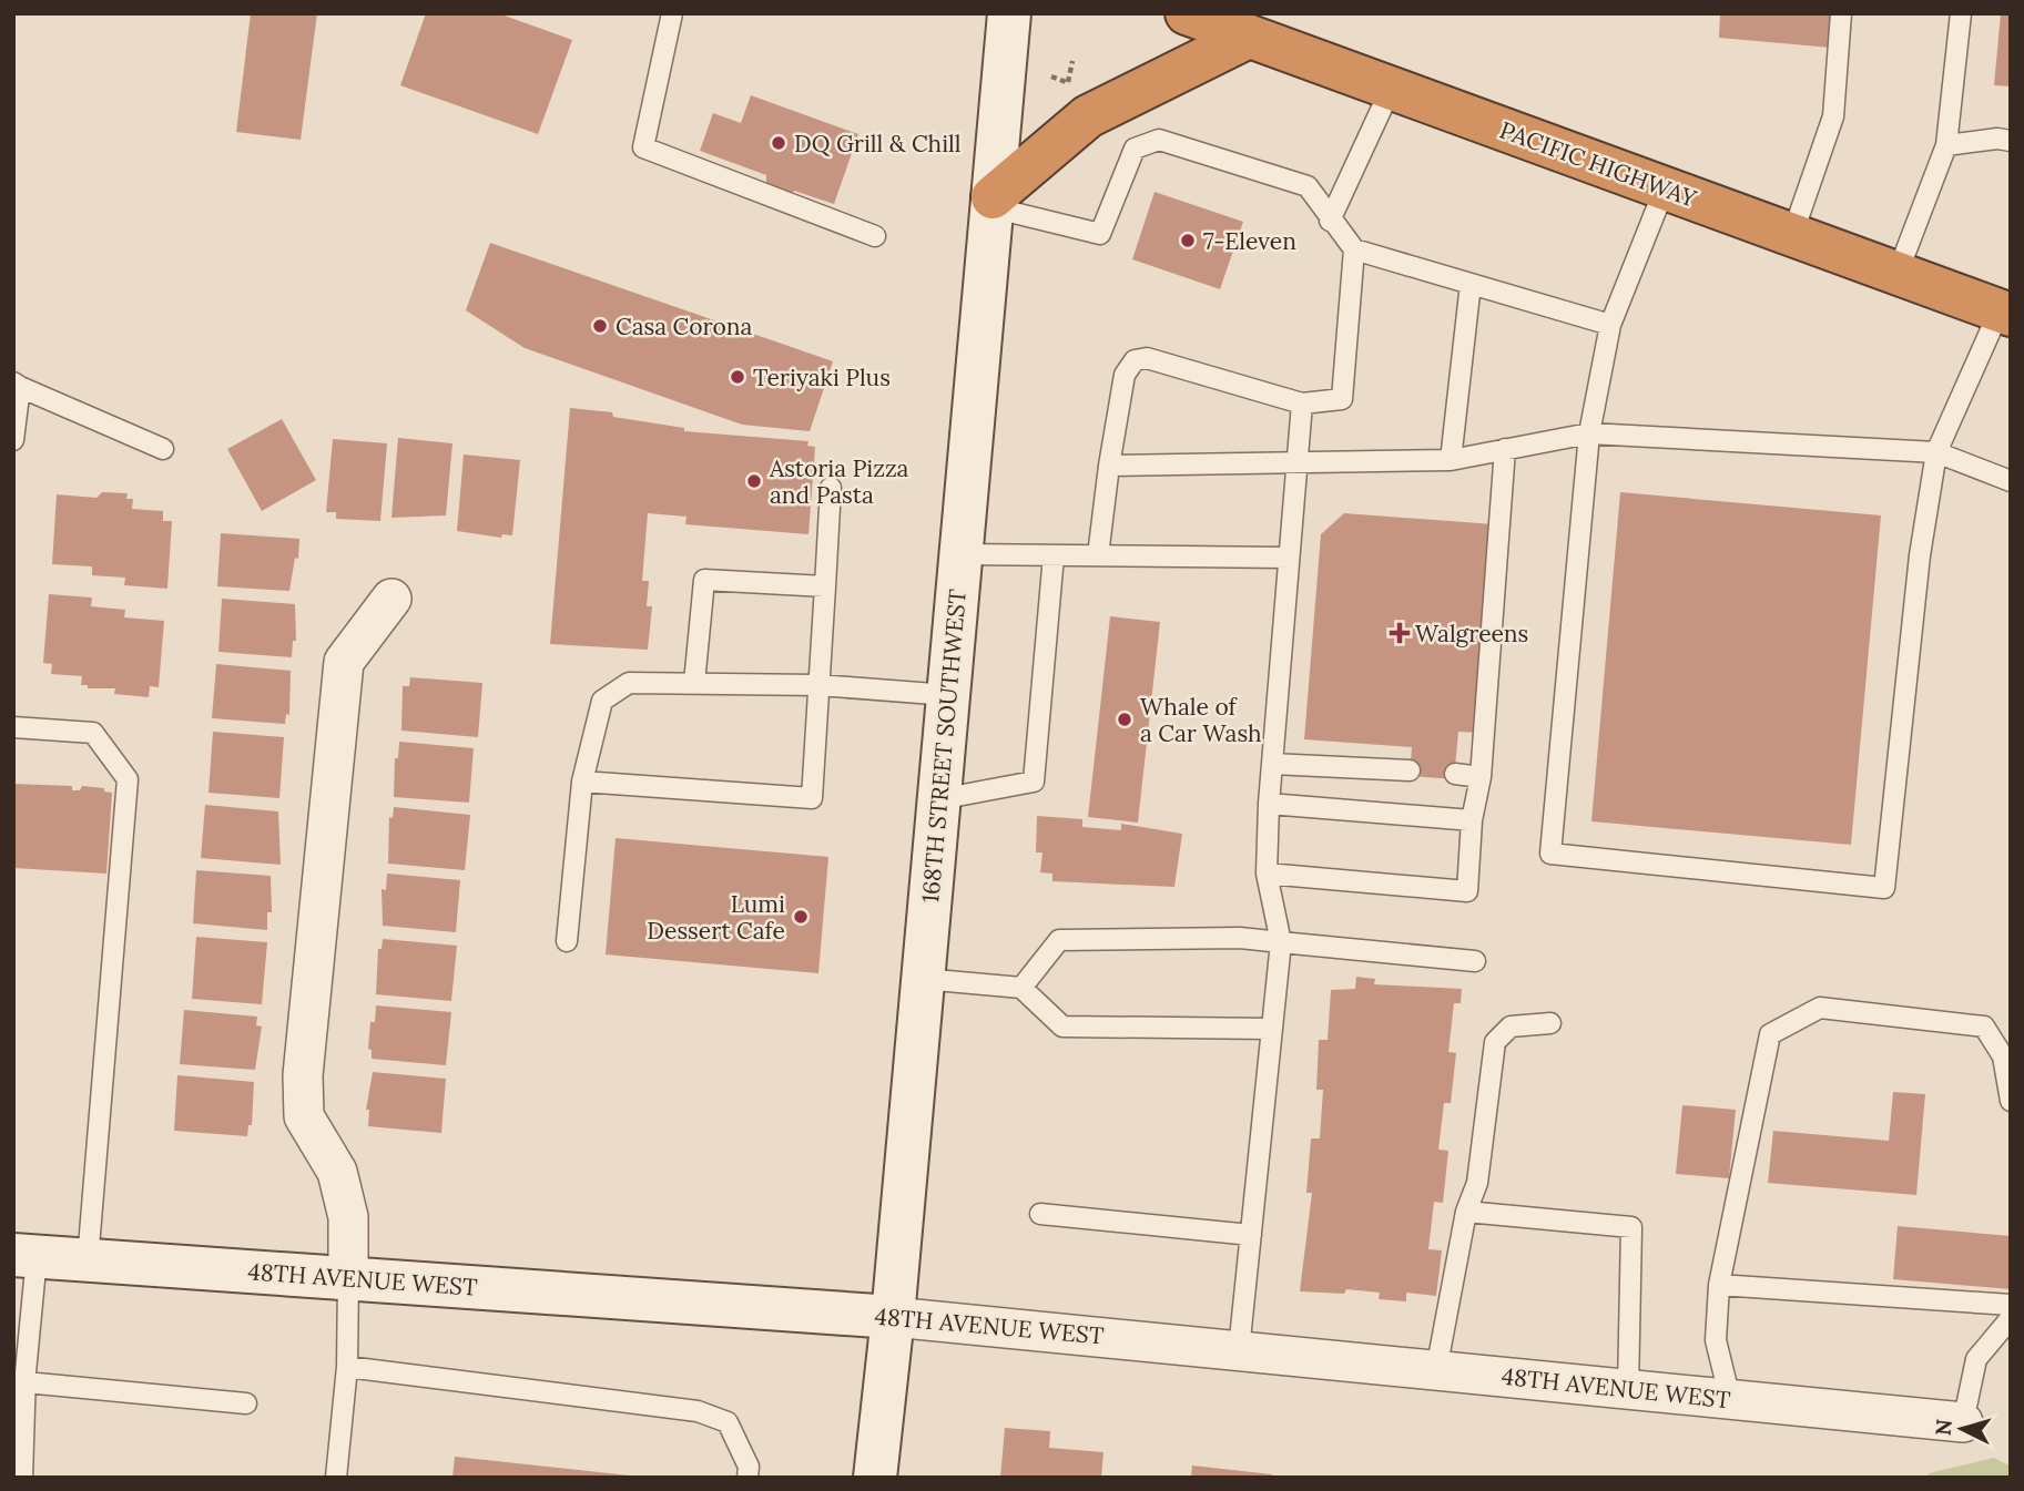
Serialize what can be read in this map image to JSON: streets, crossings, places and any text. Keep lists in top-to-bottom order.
{
  "streets": {
    "highway": ["PACIFIC HIGHWAY"],
    "main road": ["168TH STREET SOUTHWEST", "48TH AVENUE WEST"]
  },
  "crossings": [
    ["168TH STREET SOUTHWEST", "48TH AVENUE WEST"]
  ],
  "places": {
    "other": [
      "DQ Grill & Chill",
      "7-Eleven",
      "Casa Corona",
      "Teriyaki Plus",
      "Astoria Pizza and Pasta",
      "Whale of a Car Wash",
      "Lumi Dessert Cafe"
    ],
    "health": ["Walgreens"]
  },
  "north": "left"
}
